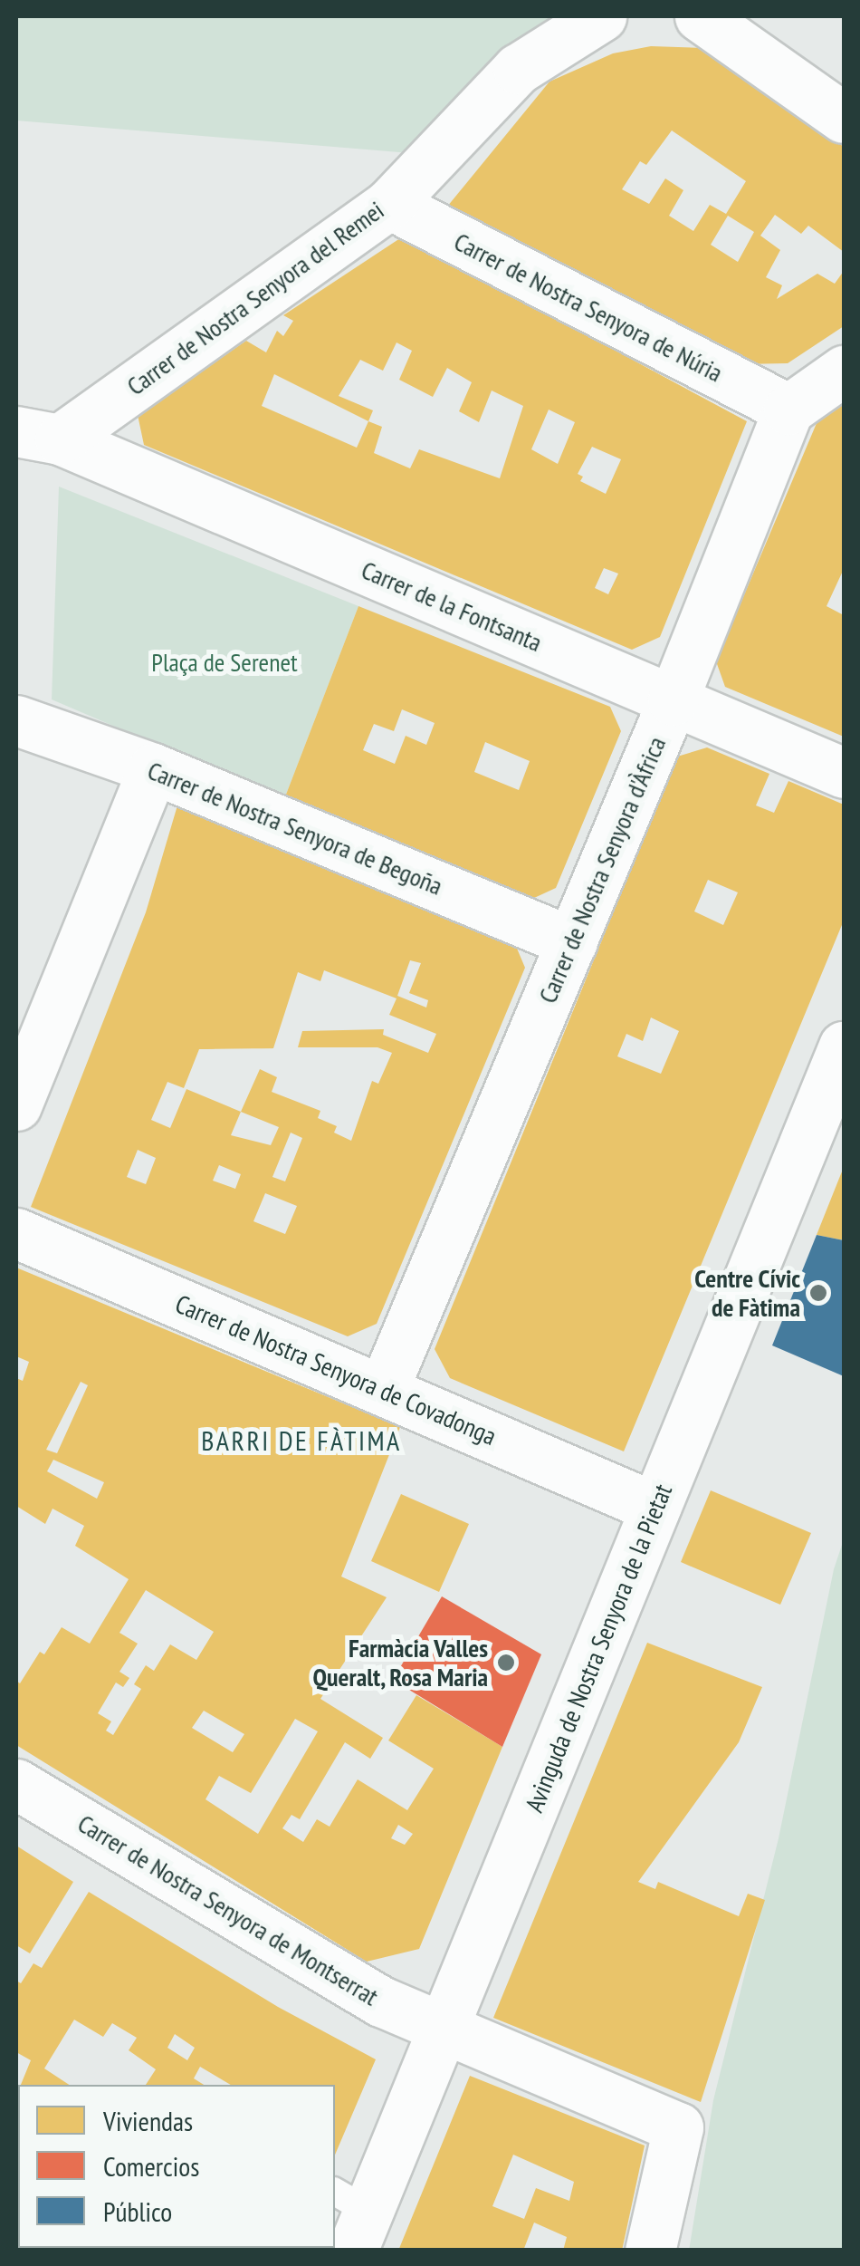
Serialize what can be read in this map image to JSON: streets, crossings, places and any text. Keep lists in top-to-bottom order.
{
  "streets": {
    "street": [
      "Carrer de Nostra Senyora del Remei",
      "Carrer de Nostra Senyora de Núria",
      "Carrer de la Fontsanta",
      "Carrer de Nostra Senyora de Begoña",
      "Carrer de Nostra Senyora d'Àfrica",
      "Carrer de Nostra Senyora de Covadonga",
      "Avinguda de Nostra Senyora de la Pietat",
      "Carrer de Nostra Senyora de Montserrat"
    ]
  },
  "crossings": [
    ["Carrer de Nostra Senyora del Remei", "Carrer de Nostra Senyora de Núria"],
    ["Carrer de Nostra Senyora del Remei", "Carrer de la Fontsanta"],
    ["Carrer de Nostra Senyora de Núria", "Carrer de Nostra Senyora d'Àfrica"],
    ["Carrer de la Fontsanta", "Carrer de Nostra Senyora d'Àfrica"],
    ["Carrer de Nostra Senyora de Begoña", "Carrer de Nostra Senyora d'Àfrica"],
    ["Carrer de Nostra Senyora d'Àfrica", "Carrer de Nostra Senyora de Covadonga"],
    ["Carrer de Nostra Senyora de Covadonga", "Avinguda de Nostra Senyora de la Pietat"],
    ["Avinguda de Nostra Senyora de la Pietat", "Carrer de Nostra Senyora de Montserrat"]
  ],
  "districts": ["BARRI DE FÀTIMA"],
  "parks": ["Plaça de Serenet"],
  "places": ["Centre Cívic de Fàtima", "Farmàcia Valles Queralt, Rosa Maria"],
  "legend": ["Viviendas", "Comercios", "Público"]
}
